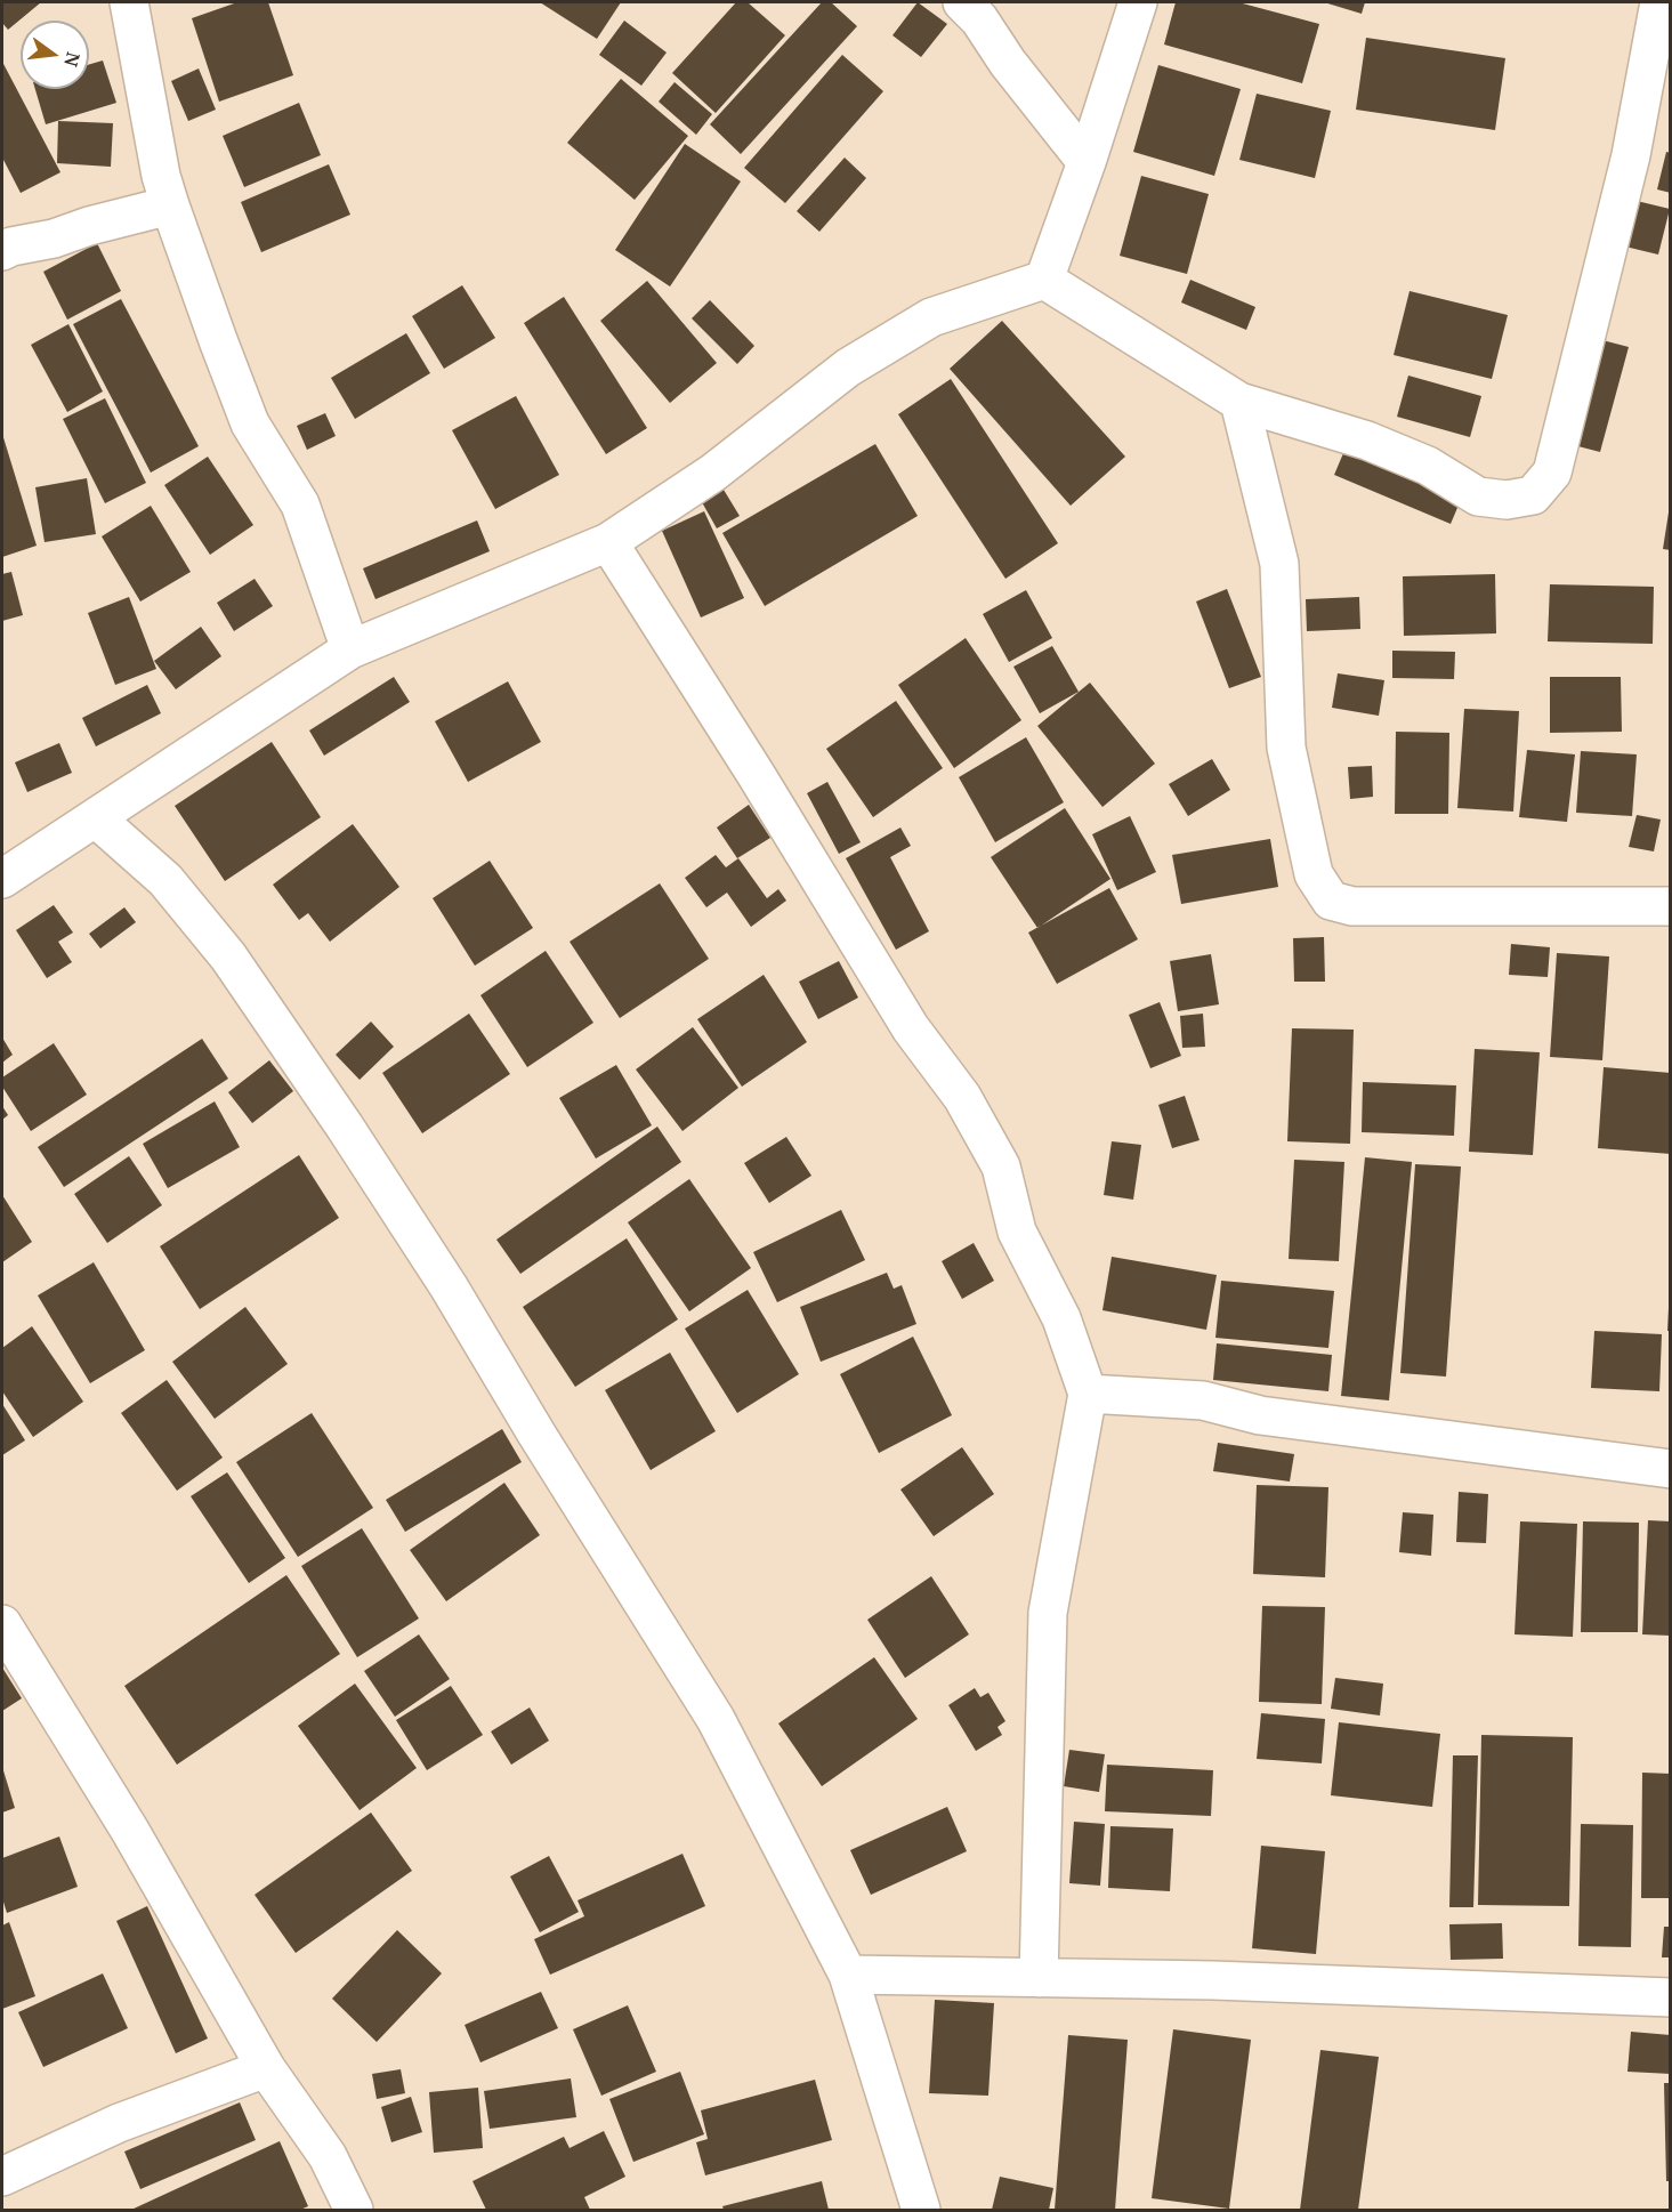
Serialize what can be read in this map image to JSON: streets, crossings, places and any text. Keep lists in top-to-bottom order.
{
  "north": "right"
}
